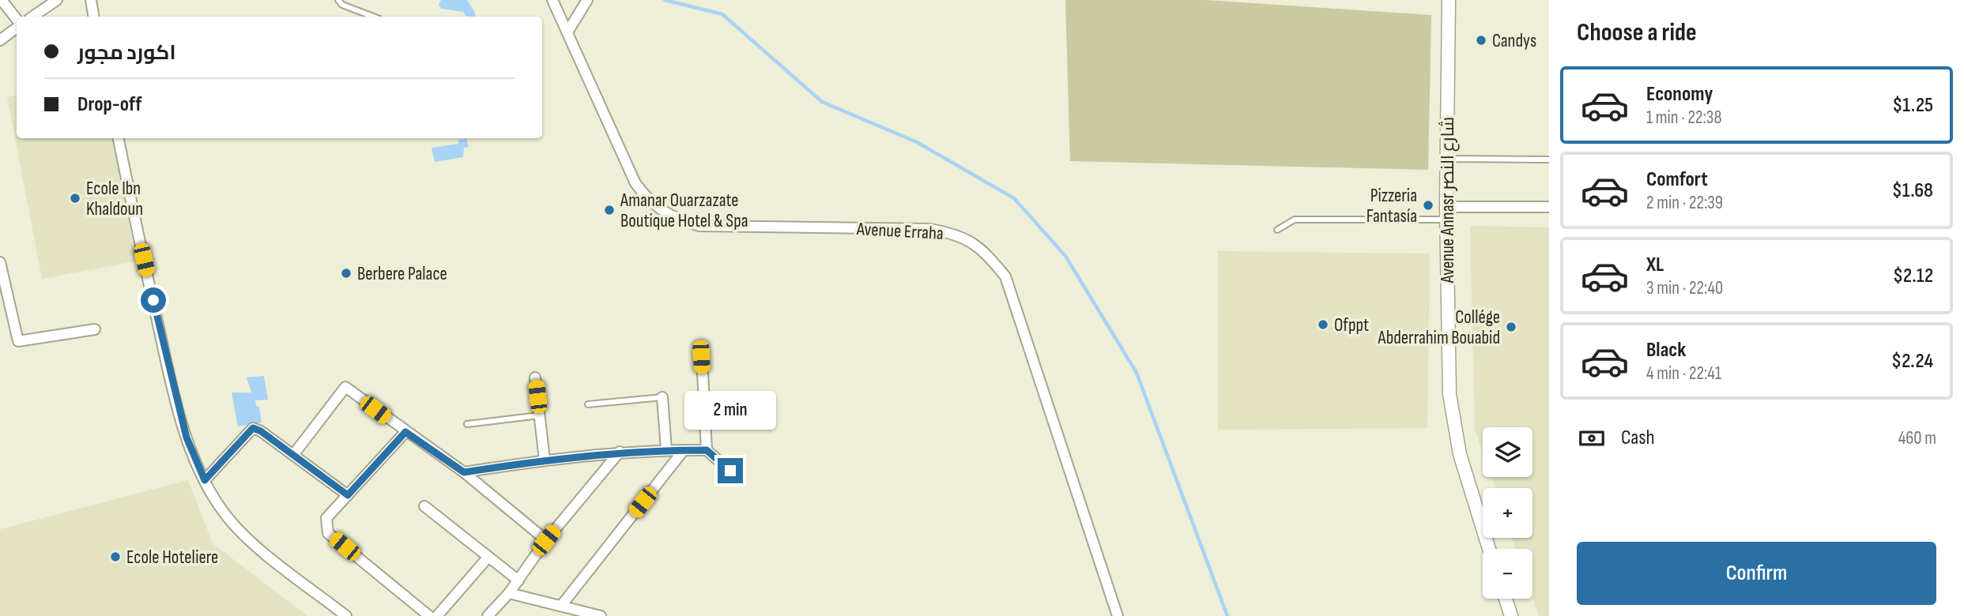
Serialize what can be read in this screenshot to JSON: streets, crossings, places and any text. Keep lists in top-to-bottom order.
{
  "streets": {
    "street": ["Avenue Annasr شارع النصر", "Avenue Erraha"]
  },
  "places": [
    "Candys",
    "Ecole Ibn Khaldoun",
    "Pizzeria Fantasía",
    "Amanar Ouarzazate Boutique Hotel & Spa",
    "Berbere Palace",
    "Ofppt",
    "Collége Abderrahim Bouabid",
    "Ecole Hoteliere"
  ],
  "page": {
    "heading": "Choose a ride",
    "banner": ["اكورد مجور", "Drop-off"],
    "list": [
      {
        "name": "Economy",
        "note": "1 min · 22:38",
        "value": "$1.25"
      },
      {
        "name": "Comfort",
        "note": "2 min · 22:39",
        "value": "$1.68"
      },
      {
        "name": "XL",
        "note": "3 min · 22:40",
        "value": "$2.12"
      },
      {
        "name": "Black",
        "note": "4 min · 22:41",
        "value": "$2.24"
      }
    ],
    "bubble": "2 min",
    "pay": ["Cash", "460 m"],
    "map_buttons": ["+", "−"],
    "buttons": "Confirm"
  }
}
